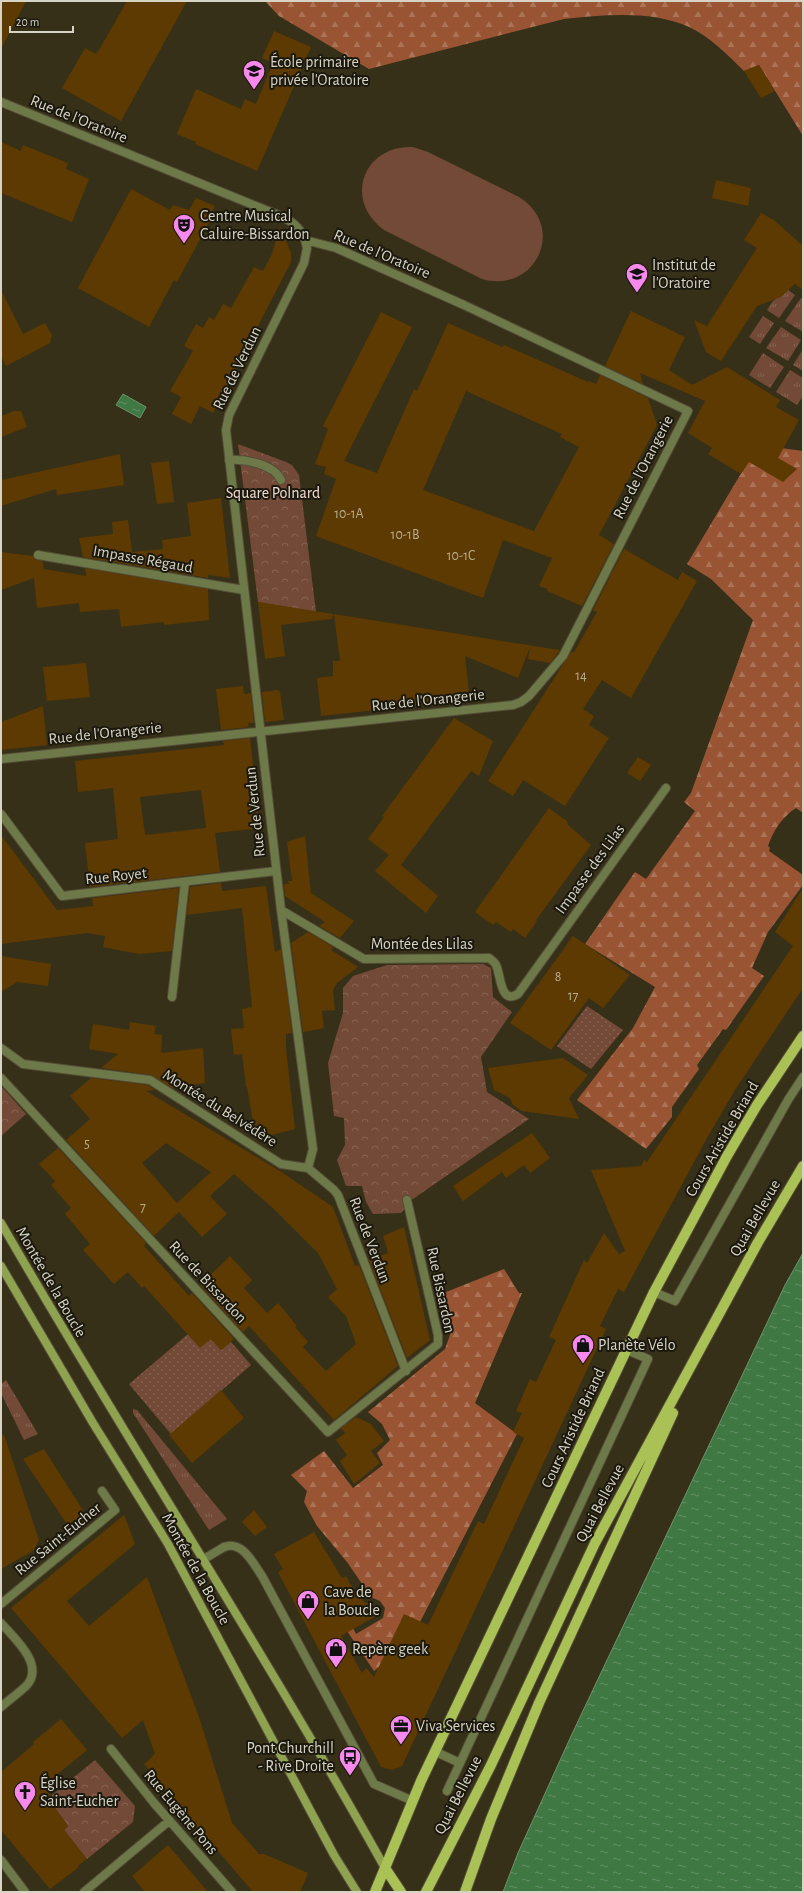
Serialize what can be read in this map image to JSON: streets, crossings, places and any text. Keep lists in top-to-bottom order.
{
  "streets": {
    "main road": ["Cours Aristide Briand", "Quai Bellevue", "Montée de la Boucle"],
    "street": [
      "Rue de l'Oratoire",
      "Rue de Verdun",
      "Rue de l'Orangerie",
      "Impasse Régaud",
      "Impasse des Lilas",
      "Rue Royet",
      "Montée des Lilas",
      "Montée du Belvédère",
      "Rue de Bissardon",
      "Rue Bissardon",
      "Rue Saint-Eucher",
      "Rue Eugène Pons"
    ]
  },
  "crossings": [
    ["Rue de l'Oratoire", "Rue de Verdun"],
    ["Rue de l'Oratoire", "Rue de l'Orangerie"],
    ["Rue de Verdun", "Rue de l'Orangerie"],
    ["Rue de Verdun", "Impasse Régaud"],
    ["Rue de Verdun", "Rue Royet"],
    ["Rue de Verdun", "Montée des Lilas"],
    ["Rue de Verdun", "Montée du Belvédère"],
    ["Rue de Verdun", "Rue de Bissardon"],
    ["Rue de Verdun", "Rue Bissardon"],
    ["Impasse des Lilas", "Montée des Lilas"],
    ["Cours Aristide Briand", "Montée de la Boucle"],
    ["Rue de Bissardon", "Rue Bissardon"]
  ],
  "parks": ["Square Polnard"],
  "places": {
    "school or university": ["École primaire privée l'Oratoire", "Institut de l'Oratoire"],
    "theatre": ["Centre Musical Caluire-Bissardon"],
    "shop": ["Planète Vélo", "Cave de la Boucle", "Repère geek"],
    "office": ["Viva Services"],
    "bus stop": ["Pont Churchill - Rive Droite"],
    "church": ["Église Saint-Eucher"]
  },
  "house_numbers": [
    "10-1A",
    "10-1B",
    "10-1C",
    "14",
    "8",
    "17",
    "5",
    "7"
  ],
  "scale_bar": "20 m"
}
